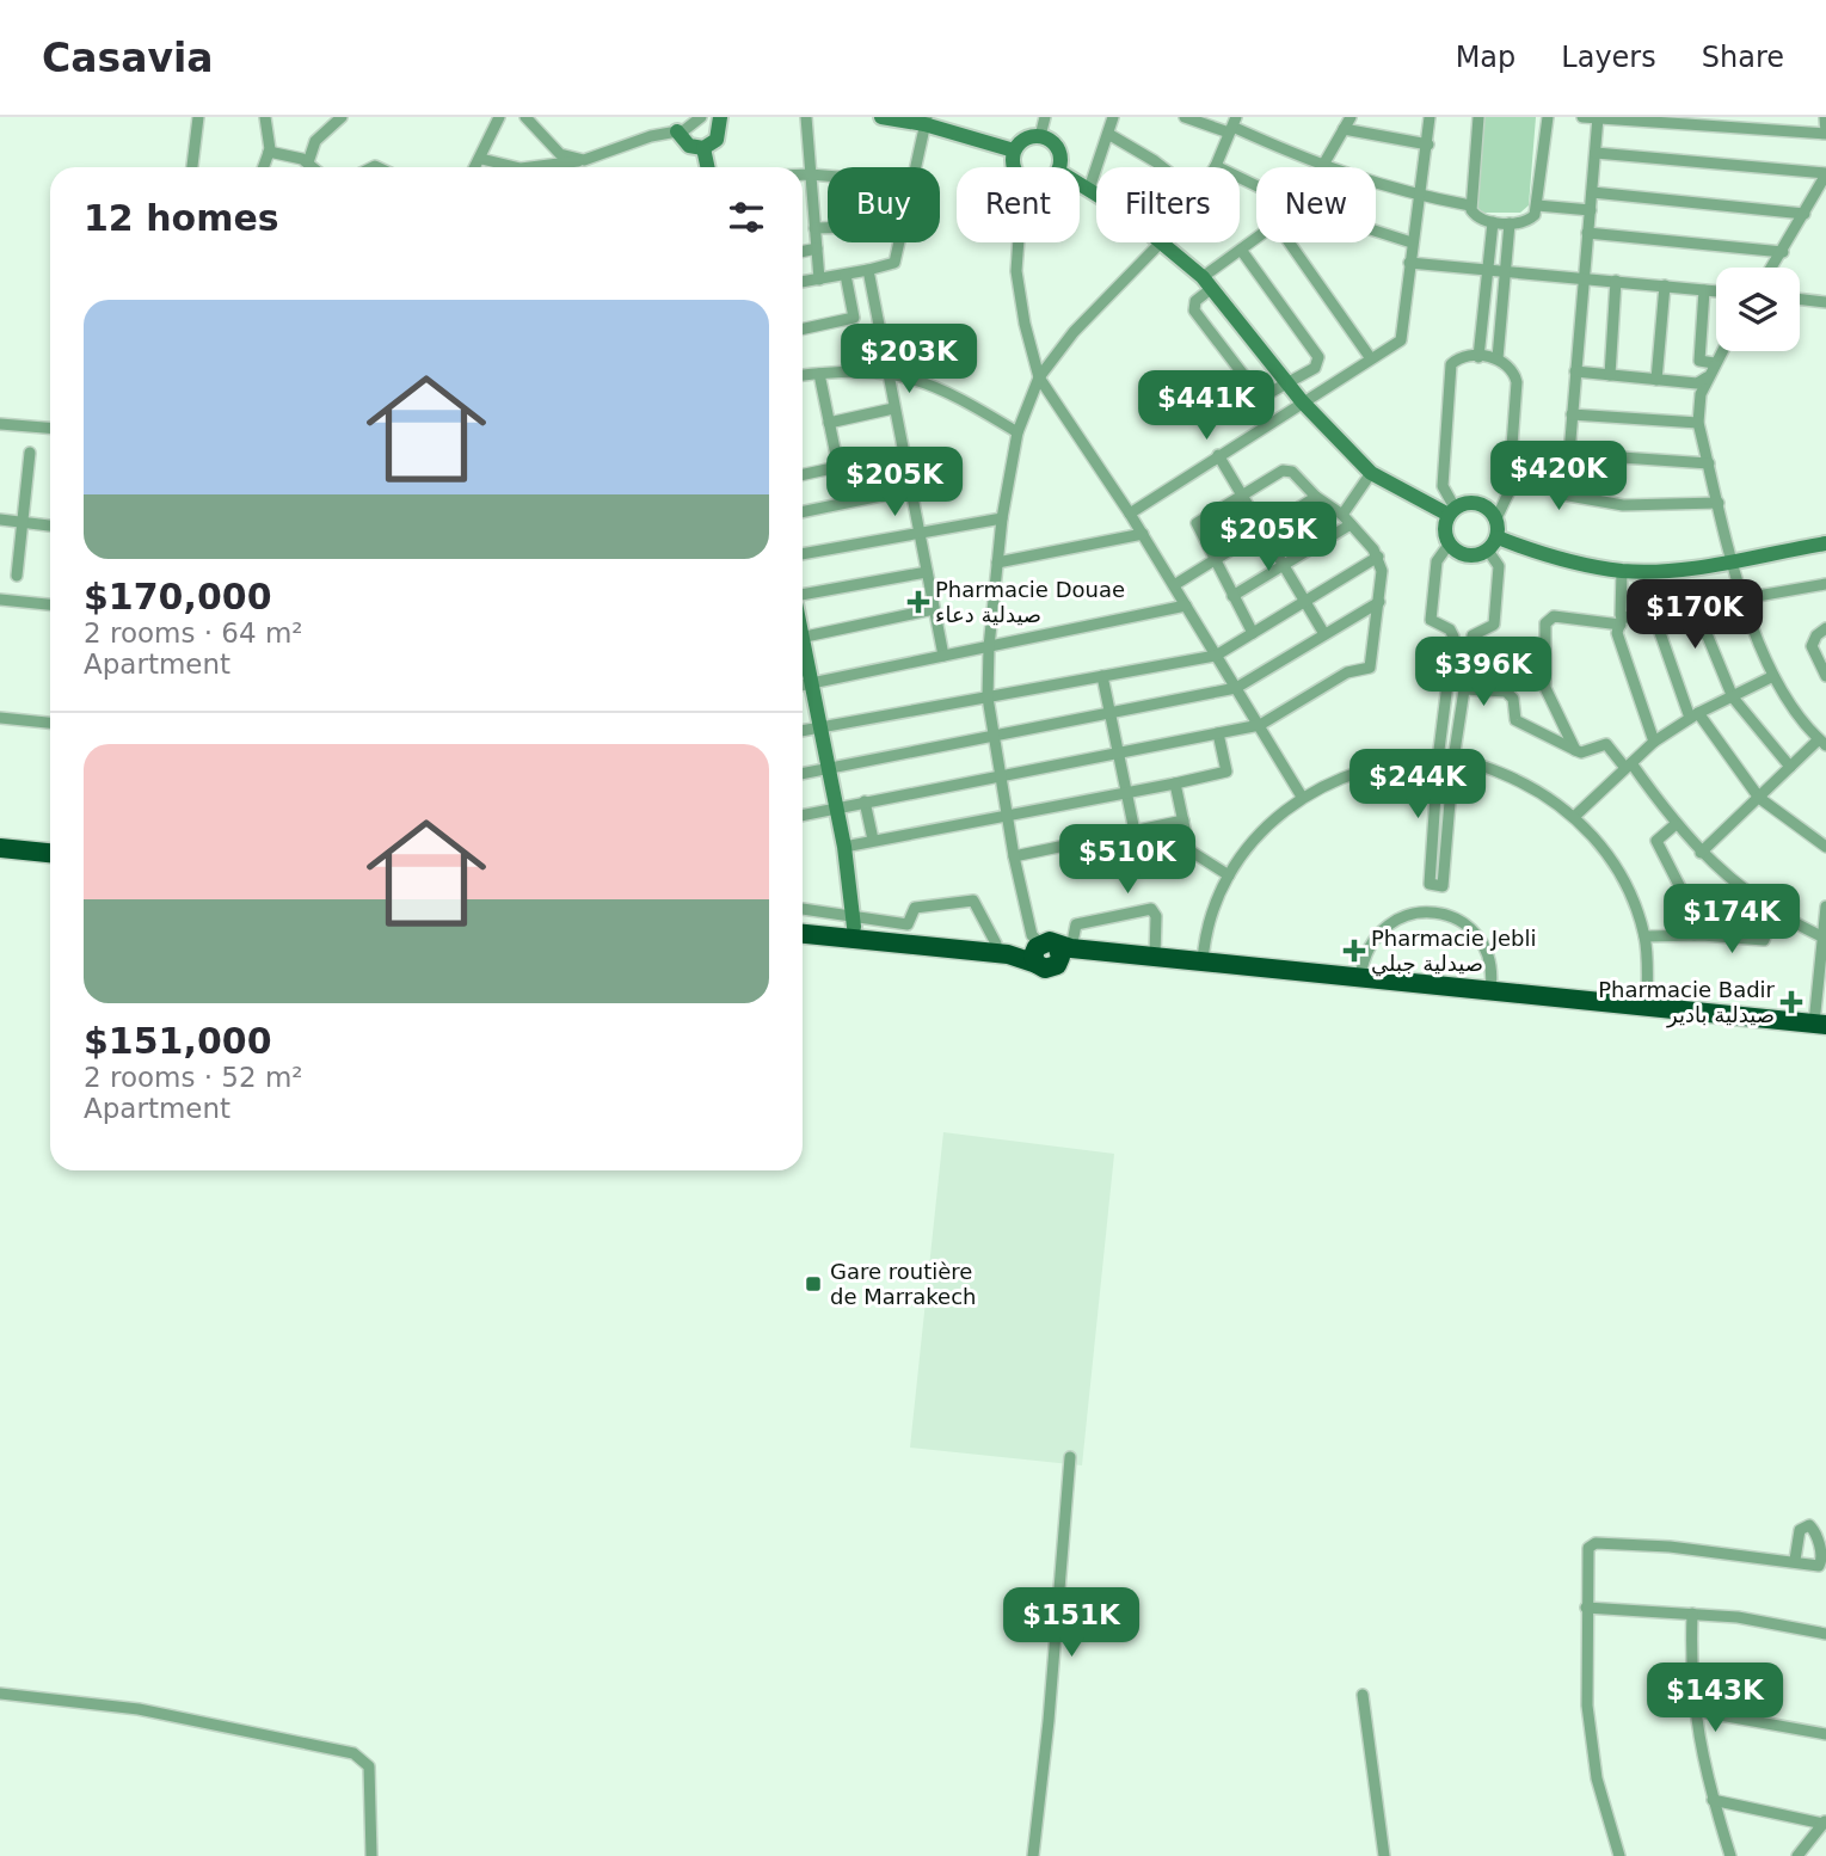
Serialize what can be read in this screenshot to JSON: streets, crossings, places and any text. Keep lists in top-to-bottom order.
{
  "places": {
    "health": ["Pharmacie Douae صيدلية دعاء", "Pharmacie Jebli صيدلية جبلي", "Pharmacie Badir صيدلية بادير"],
    "transit": ["Gare routière de Marrakech"]
  },
  "page": {
    "header": "Casavia",
    "nav": ["Map", "Layers", "Share"],
    "chip": [
      "Buy",
      "Rent",
      "Filters",
      "New"
    ],
    "heading": "12 homes",
    "list": [
      {
        "name": "$170,000",
        "note": "2 rooms · 64 m² · Apartment"
      },
      {
        "name": "$151,000",
        "note": "2 rooms · 52 m² · Apartment"
      }
    ],
    "price": [
      "$203K",
      "$441K",
      "$420K",
      "$205K",
      "$205K",
      "$170K",
      "$396K",
      "$244K",
      "$510K",
      "$174K",
      "$151K",
      "$143K"
    ]
  }
}
